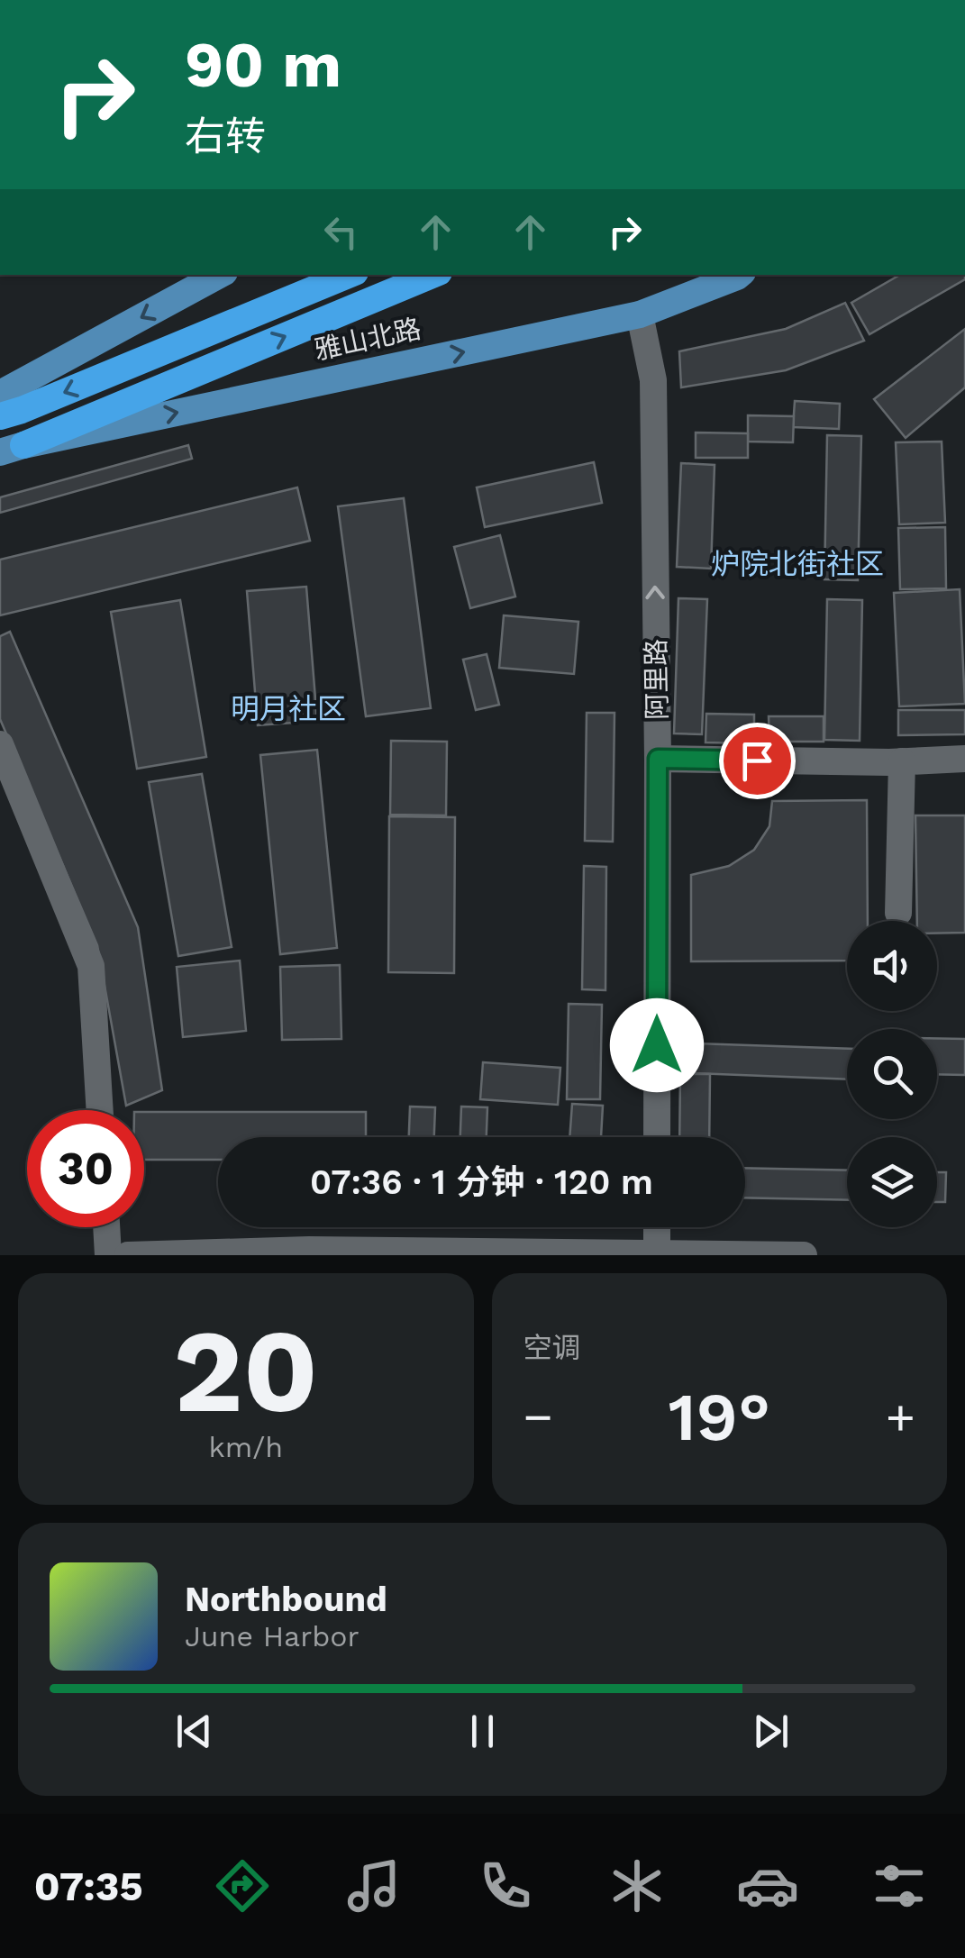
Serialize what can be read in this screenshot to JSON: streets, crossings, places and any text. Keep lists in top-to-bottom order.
{
  "streets": {
    "main road": ["雅山北路"],
    "street": ["阿里路"]
  },
  "crossings": [
    ["雅山北路", "阿里路"]
  ],
  "one_way": ["阿里路"],
  "districts": ["炉院北街社区", "明月社区"],
  "page": {
    "turn": ["90 m", "右转"],
    "limit": "30",
    "trip": "07:36 · 1 分钟 · 120 m",
    "tile": [
      ["20", "km/h"],
      "空调"
    ],
    "heat": ["−", "19°", "+"],
    "song": ["Northbound", "June Harbor"],
    "tabs": "07:35"
  }
}
